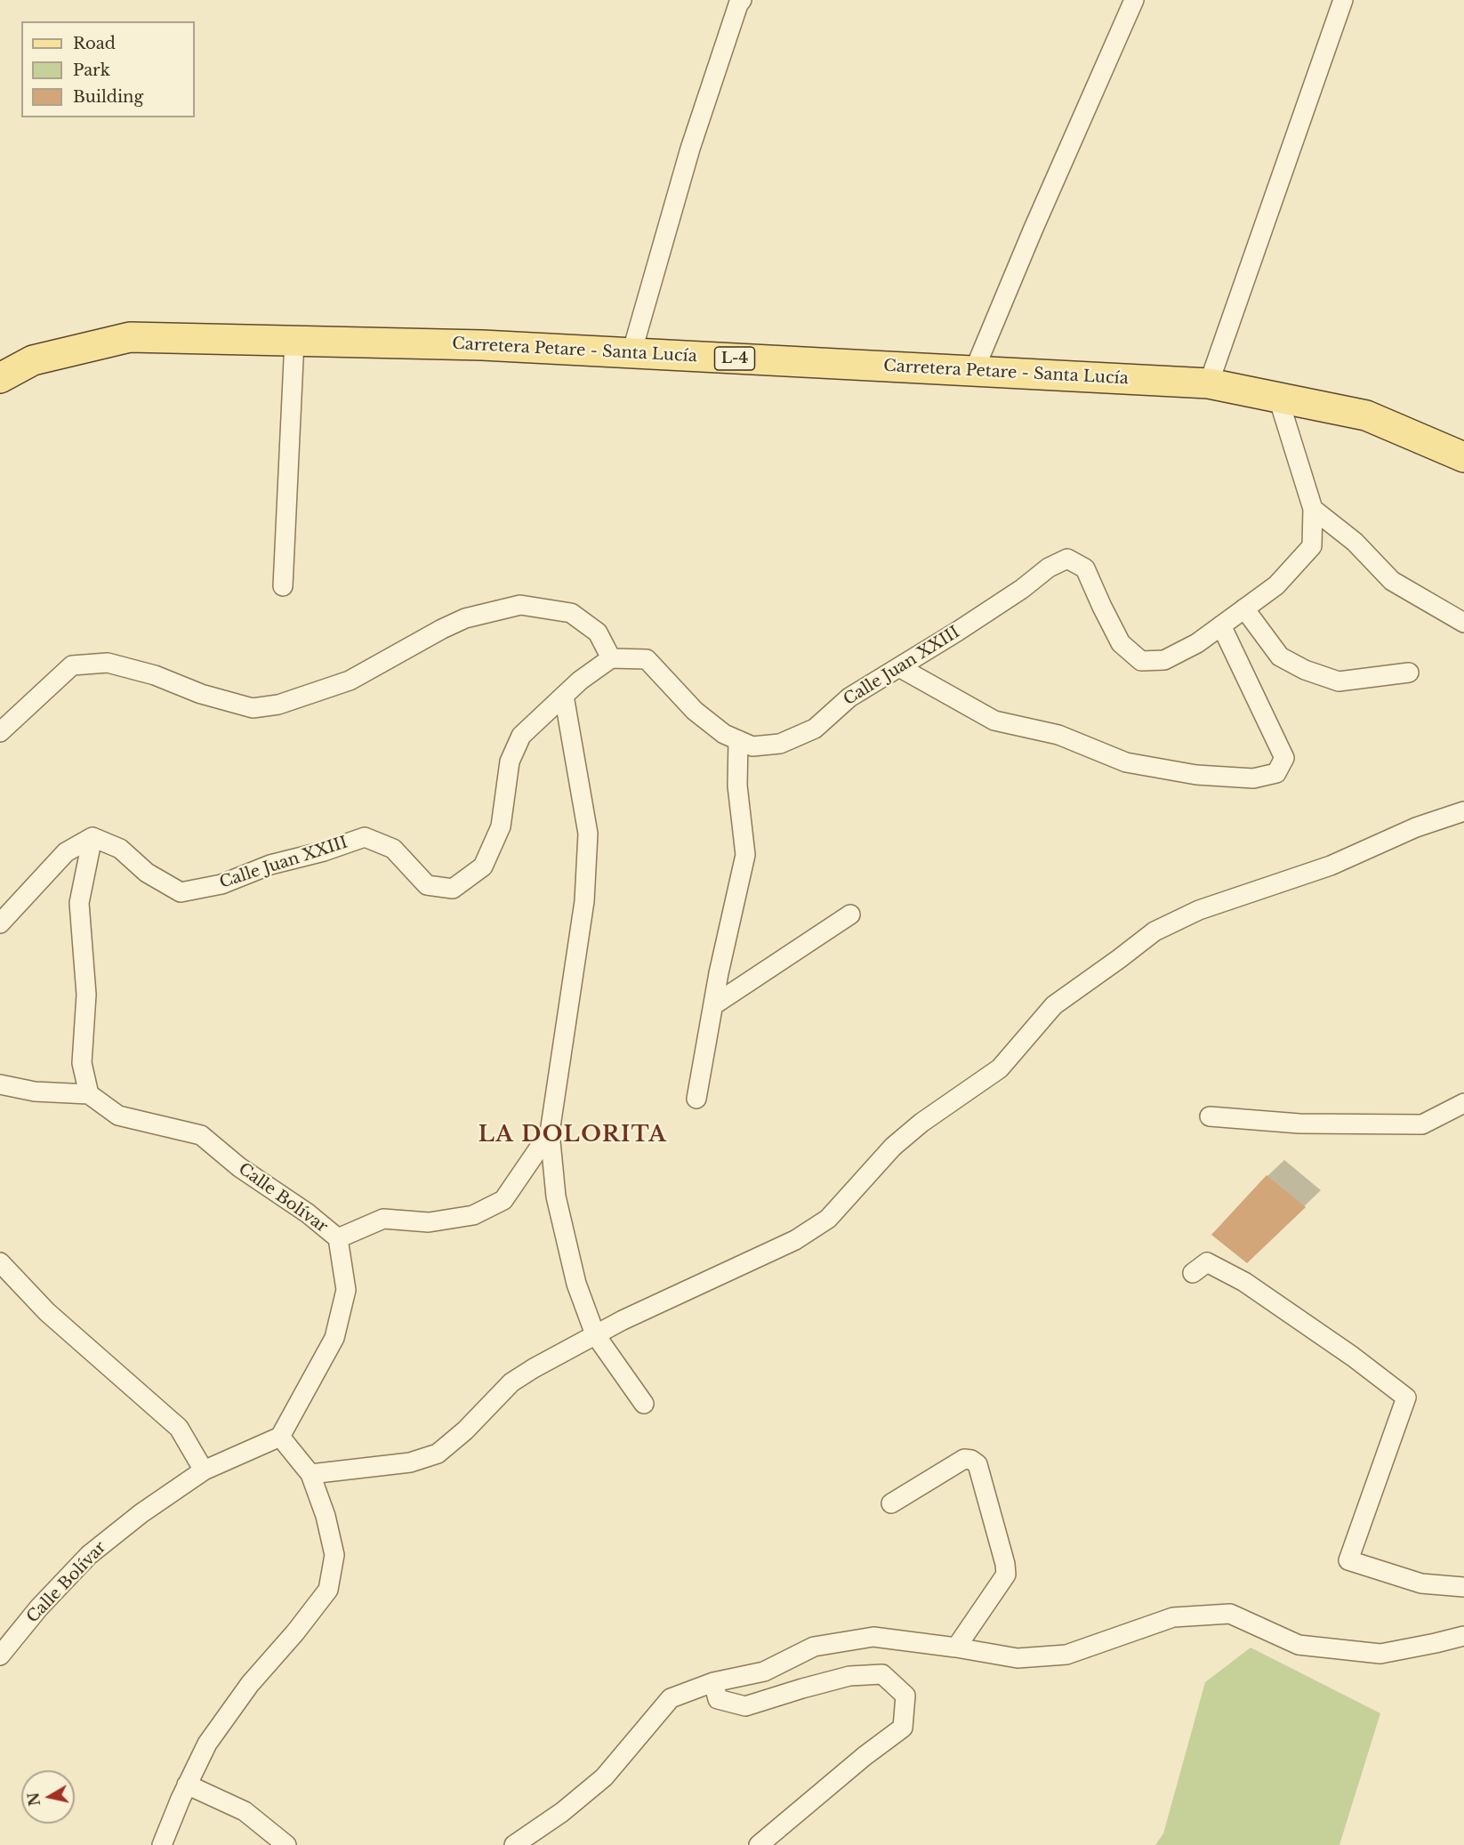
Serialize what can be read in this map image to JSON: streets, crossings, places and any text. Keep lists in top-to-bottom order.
{
  "streets": {
    "main road": ["Carretera Petare - Santa Lucía", "L-4"],
    "street": ["Calle Juan XXIII", "Calle Bolívar"]
  },
  "crossings": [
    ["Carretera Petare - Santa Lucía", "Calle Juan XXIII"]
  ],
  "districts": ["LA DOLORITA"],
  "legend": ["Road", "Park", "Building"],
  "north": "left"
}
